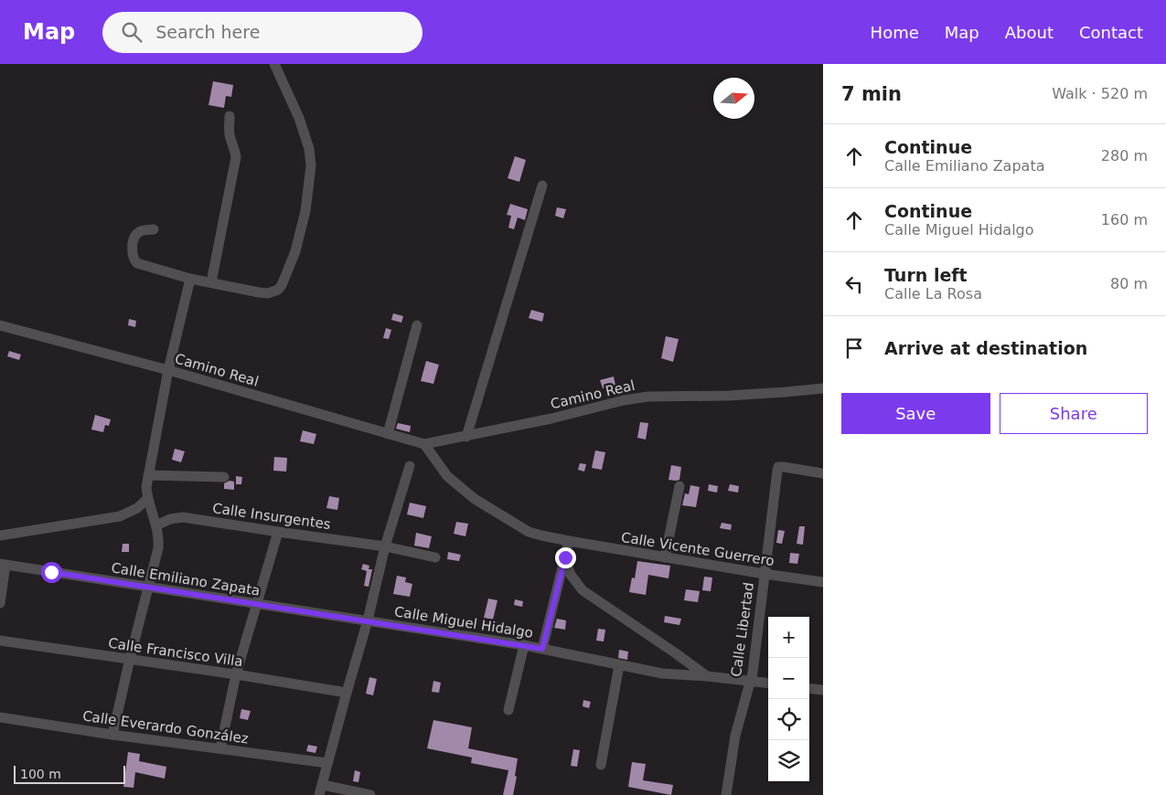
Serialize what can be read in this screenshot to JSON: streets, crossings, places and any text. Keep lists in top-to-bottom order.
{
  "streets": {
    "street": [
      "Camino Real",
      "Calle Insurgentes",
      "Calle Vicente Guerrero",
      "Calle Emiliano Zapata",
      "Calle Miguel Hidalgo",
      "Calle Libertad",
      "Calle Francisco Villa",
      "Calle Everardo González"
    ]
  },
  "crossings": [
    ["Calle Vicente Guerrero", "Calle Libertad"],
    ["Calle Emiliano Zapata", "Calle Miguel Hidalgo"],
    ["Calle Miguel Hidalgo", "Calle Libertad"]
  ],
  "scale_bar": "100 m",
  "north": "right",
  "page": {
    "header": "Map",
    "search": "Search here",
    "nav": [
      "Home",
      "Map",
      "About",
      "Contact"
    ],
    "heading": ["7 min", "Walk · 520 m"],
    "list": [
      ["Continue", "Calle Emiliano Zapata", "280 m"],
      ["Continue", "Calle Miguel Hidalgo", "160 m"],
      ["Turn left", "Calle La Rosa", "80 m"],
      "Arrive at destination"
    ],
    "buttons": ["Save", "Share"],
    "map_buttons": ["+", "−"],
    "scale": "100 m"
  }
}
